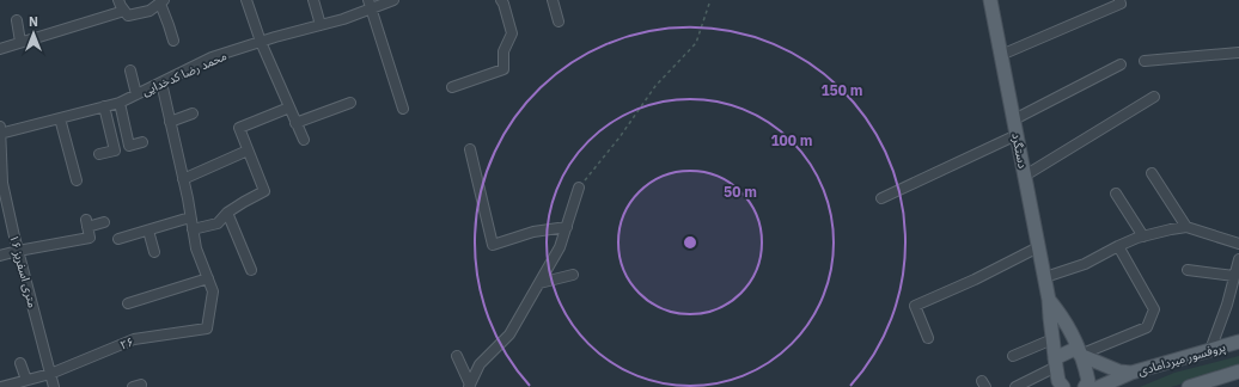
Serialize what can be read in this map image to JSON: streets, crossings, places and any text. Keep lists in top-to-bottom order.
{
  "streets": {
    "main road": ["دستگرد", "پروفسور میردامادی"],
    "street": ["محمد رضا کدخدایی", "۱۶ متری اسفریز", "۲۶"]
  },
  "crossings": [
    ["محمد رضا کدخدایی", "۱۶ متری اسفریز"],
    ["۱۶ متری اسفریز", "۲۶"]
  ],
  "north": "top",
  "rings": ["150 m", "100 m", "50 m"]
}
